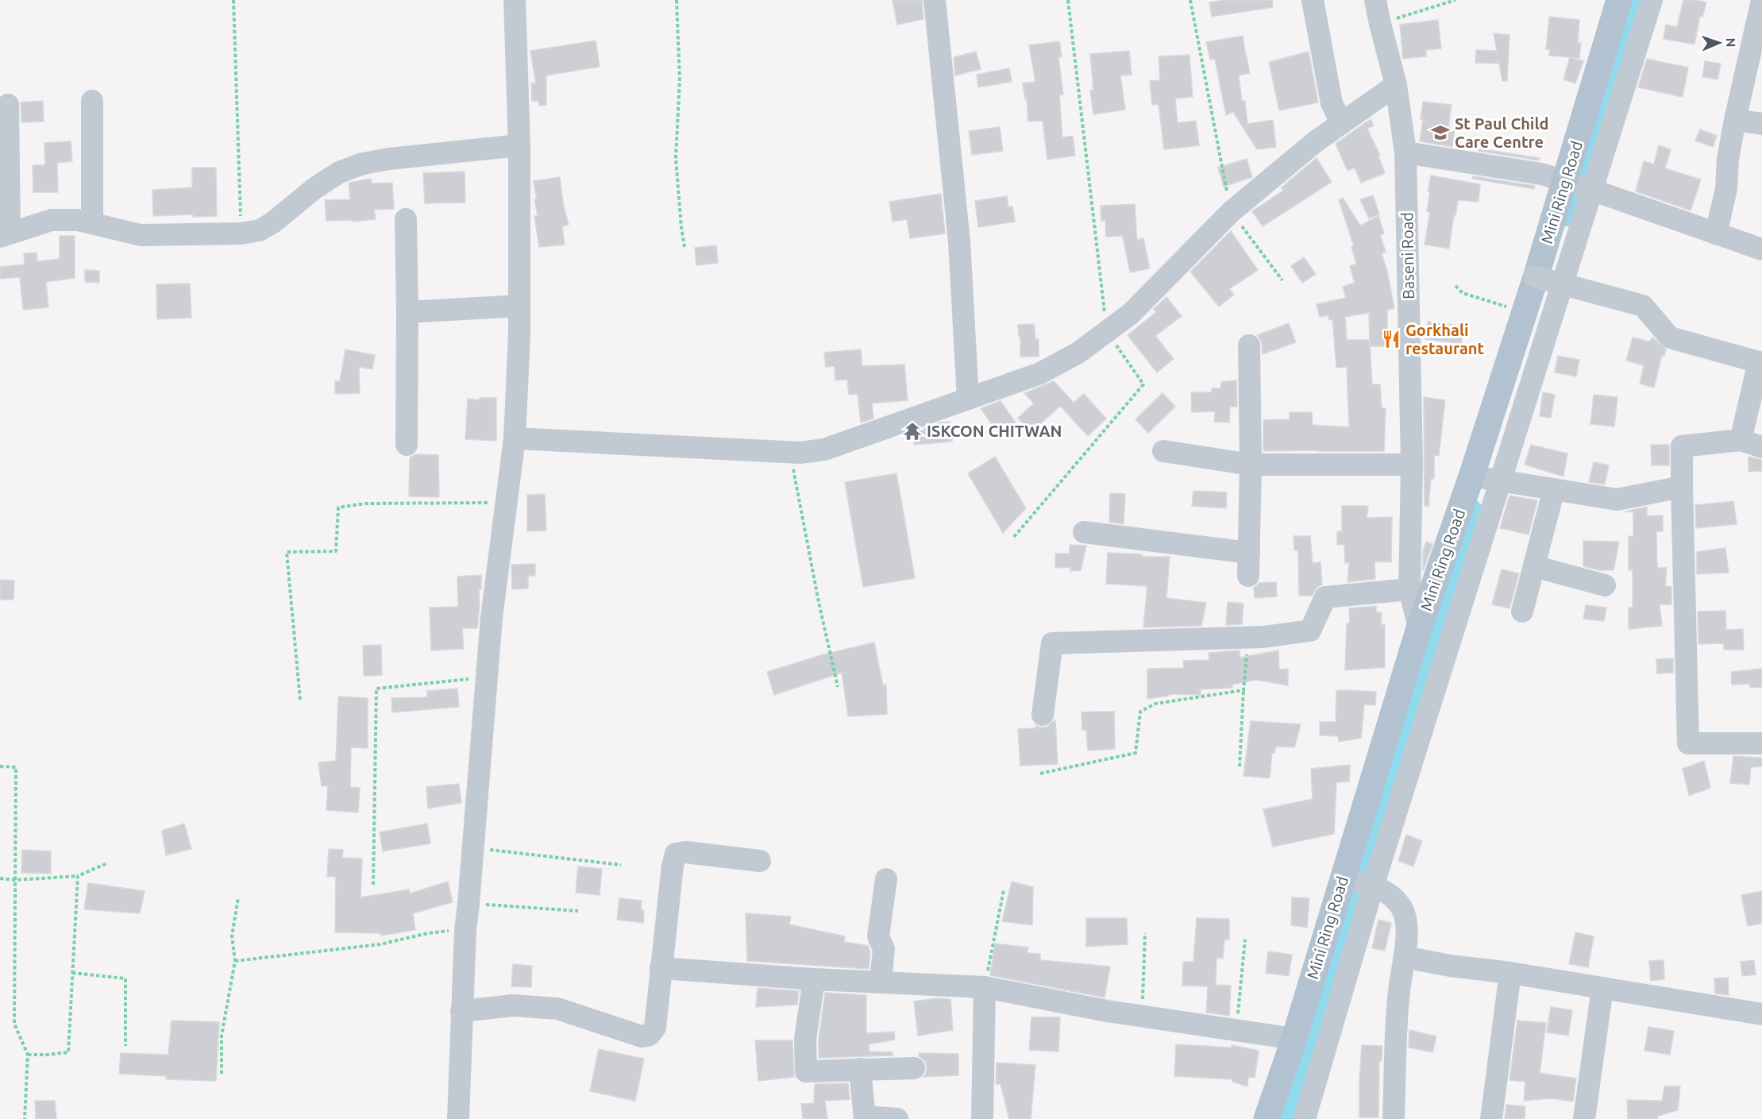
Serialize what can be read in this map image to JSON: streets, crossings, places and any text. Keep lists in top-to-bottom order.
{
  "streets": {
    "main road": ["Mini Ring Road"],
    "street": ["Baseni Road"]
  },
  "crossings": [
    ["Mini Ring Road", "Baseni Road"]
  ],
  "places": {
    "school or university": ["St Paul Child Care Centre"],
    "restaurant": ["Gorkhali restaurant"],
    "temple": ["ISKCON CHITWAN"]
  },
  "north": "right"
}
